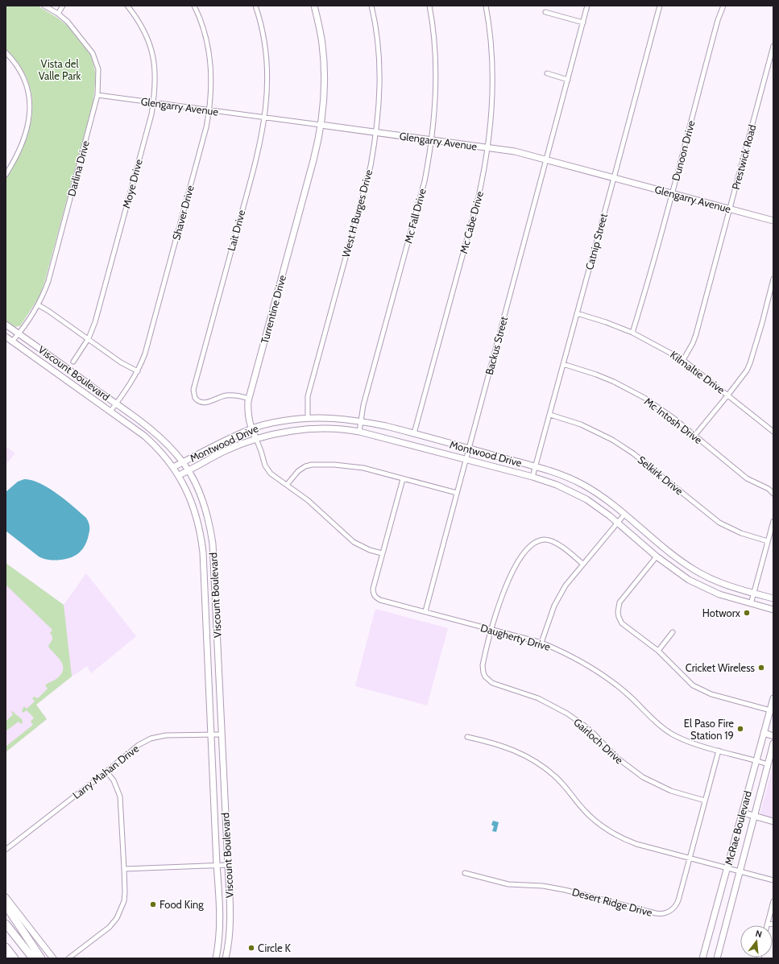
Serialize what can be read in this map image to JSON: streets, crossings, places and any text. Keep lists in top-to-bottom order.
{
  "streets": {
    "main road": [
      "Glengarry Avenue",
      "Turrentine Drive",
      "Viscount Boulevard",
      "Montwood Drive",
      "McRae Boulevard"
    ],
    "street": [
      "Dunoon Drive",
      "Prestwick Road",
      "Darlina Drive",
      "Moye Drive",
      "Shaver Drive",
      "West H Burges Drive",
      "Mc Fall Drive",
      "Mc Cabe Drive",
      "Lait Drive",
      "Catnip Street",
      "Backus Street",
      "Kilmaltie Drive",
      "Mc Intosh Drive",
      "Selkirk Drive",
      "Daugherty Drive",
      "Gairloch Drive",
      "Larry Mahan Drive",
      "Desert Ridge Drive"
    ]
  },
  "crossings": [
    ["Glengarry Avenue", "Dunoon Drive"],
    ["Glengarry Avenue", "Prestwick Road"],
    ["Glengarry Avenue", "Darlina Drive"],
    ["Glengarry Avenue", "Moye Drive"],
    ["Glengarry Avenue", "Shaver Drive"],
    ["Glengarry Avenue", "West H Burges Drive"],
    ["Glengarry Avenue", "Mc Fall Drive"],
    ["Glengarry Avenue", "Mc Cabe Drive"],
    ["Glengarry Avenue", "Lait Drive"],
    ["Glengarry Avenue", "Catnip Street"],
    ["Glengarry Avenue", "Turrentine Drive"],
    ["Glengarry Avenue", "Backus Street"],
    ["Dunoon Drive", "Kilmaltie Drive"],
    ["Prestwick Road", "Kilmaltie Drive"],
    ["Darlina Drive", "Viscount Boulevard"],
    ["Shaver Drive", "Viscount Boulevard"],
    ["West H Burges Drive", "Montwood Drive"],
    ["Mc Fall Drive", "Montwood Drive"],
    ["Mc Cabe Drive", "Montwood Drive"],
    ["Lait Drive", "Turrentine Drive"],
    ["Catnip Street", "Kilmaltie Drive"],
    ["Catnip Street", "Mc Intosh Drive"],
    ["Catnip Street", "Montwood Drive"],
    ["Catnip Street", "Selkirk Drive"],
    ["Turrentine Drive", "Montwood Drive"],
    ["Turrentine Drive", "Daugherty Drive"],
    ["Backus Street", "Montwood Drive"],
    ["Backus Street", "Daugherty Drive"],
    ["Viscount Boulevard", "Montwood Drive"],
    ["Viscount Boulevard", "Larry Mahan Drive"],
    ["Daugherty Drive", "Gairloch Drive"],
    ["Daugherty Drive", "McRae Boulevard"],
    ["Daugherty Drive", "Desert Ridge Drive"],
    ["Gairloch Drive", "Desert Ridge Drive"]
  ],
  "parks": ["Vista del Valle Park"],
  "places": [
    "Hotworx",
    "Cricket Wireless",
    "El Paso Fire Station 19",
    "Food King",
    "Circle K"
  ],
  "north": "top"
}
